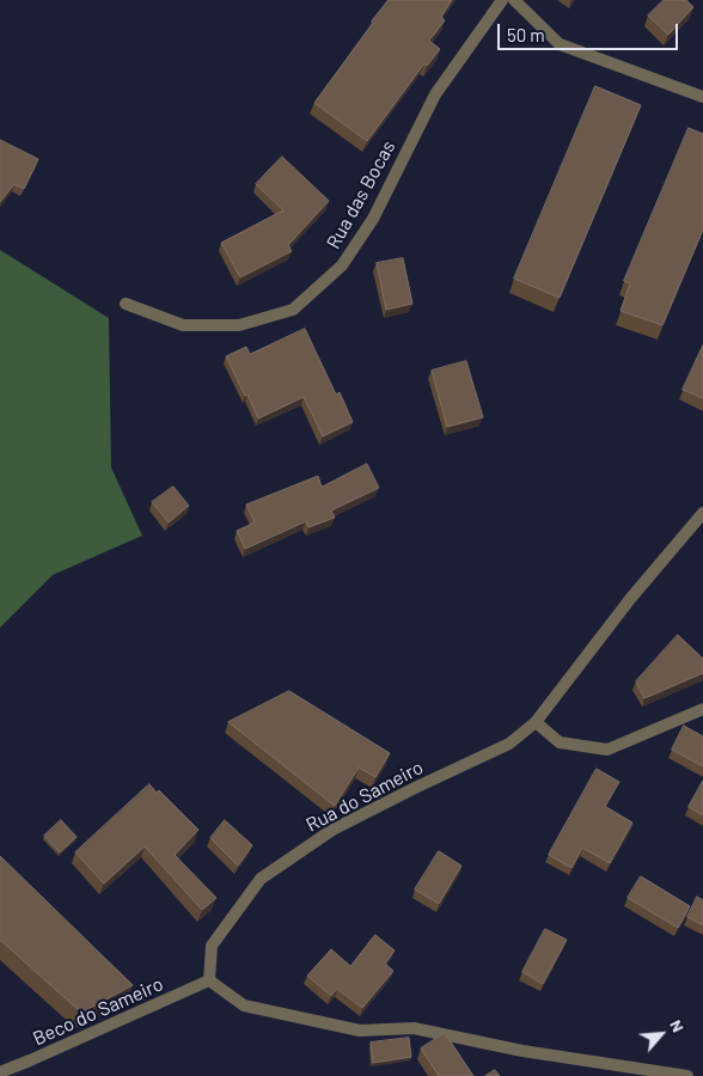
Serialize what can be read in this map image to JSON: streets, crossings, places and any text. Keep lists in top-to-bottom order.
{
  "streets": {
    "street": ["Rua das Bocas", "Rua do Sameiro", "Beco do Sameiro"]
  },
  "crossings": [
    ["Rua do Sameiro", "Beco do Sameiro"]
  ],
  "scale_bar": "50 m",
  "north": "top right"
}
